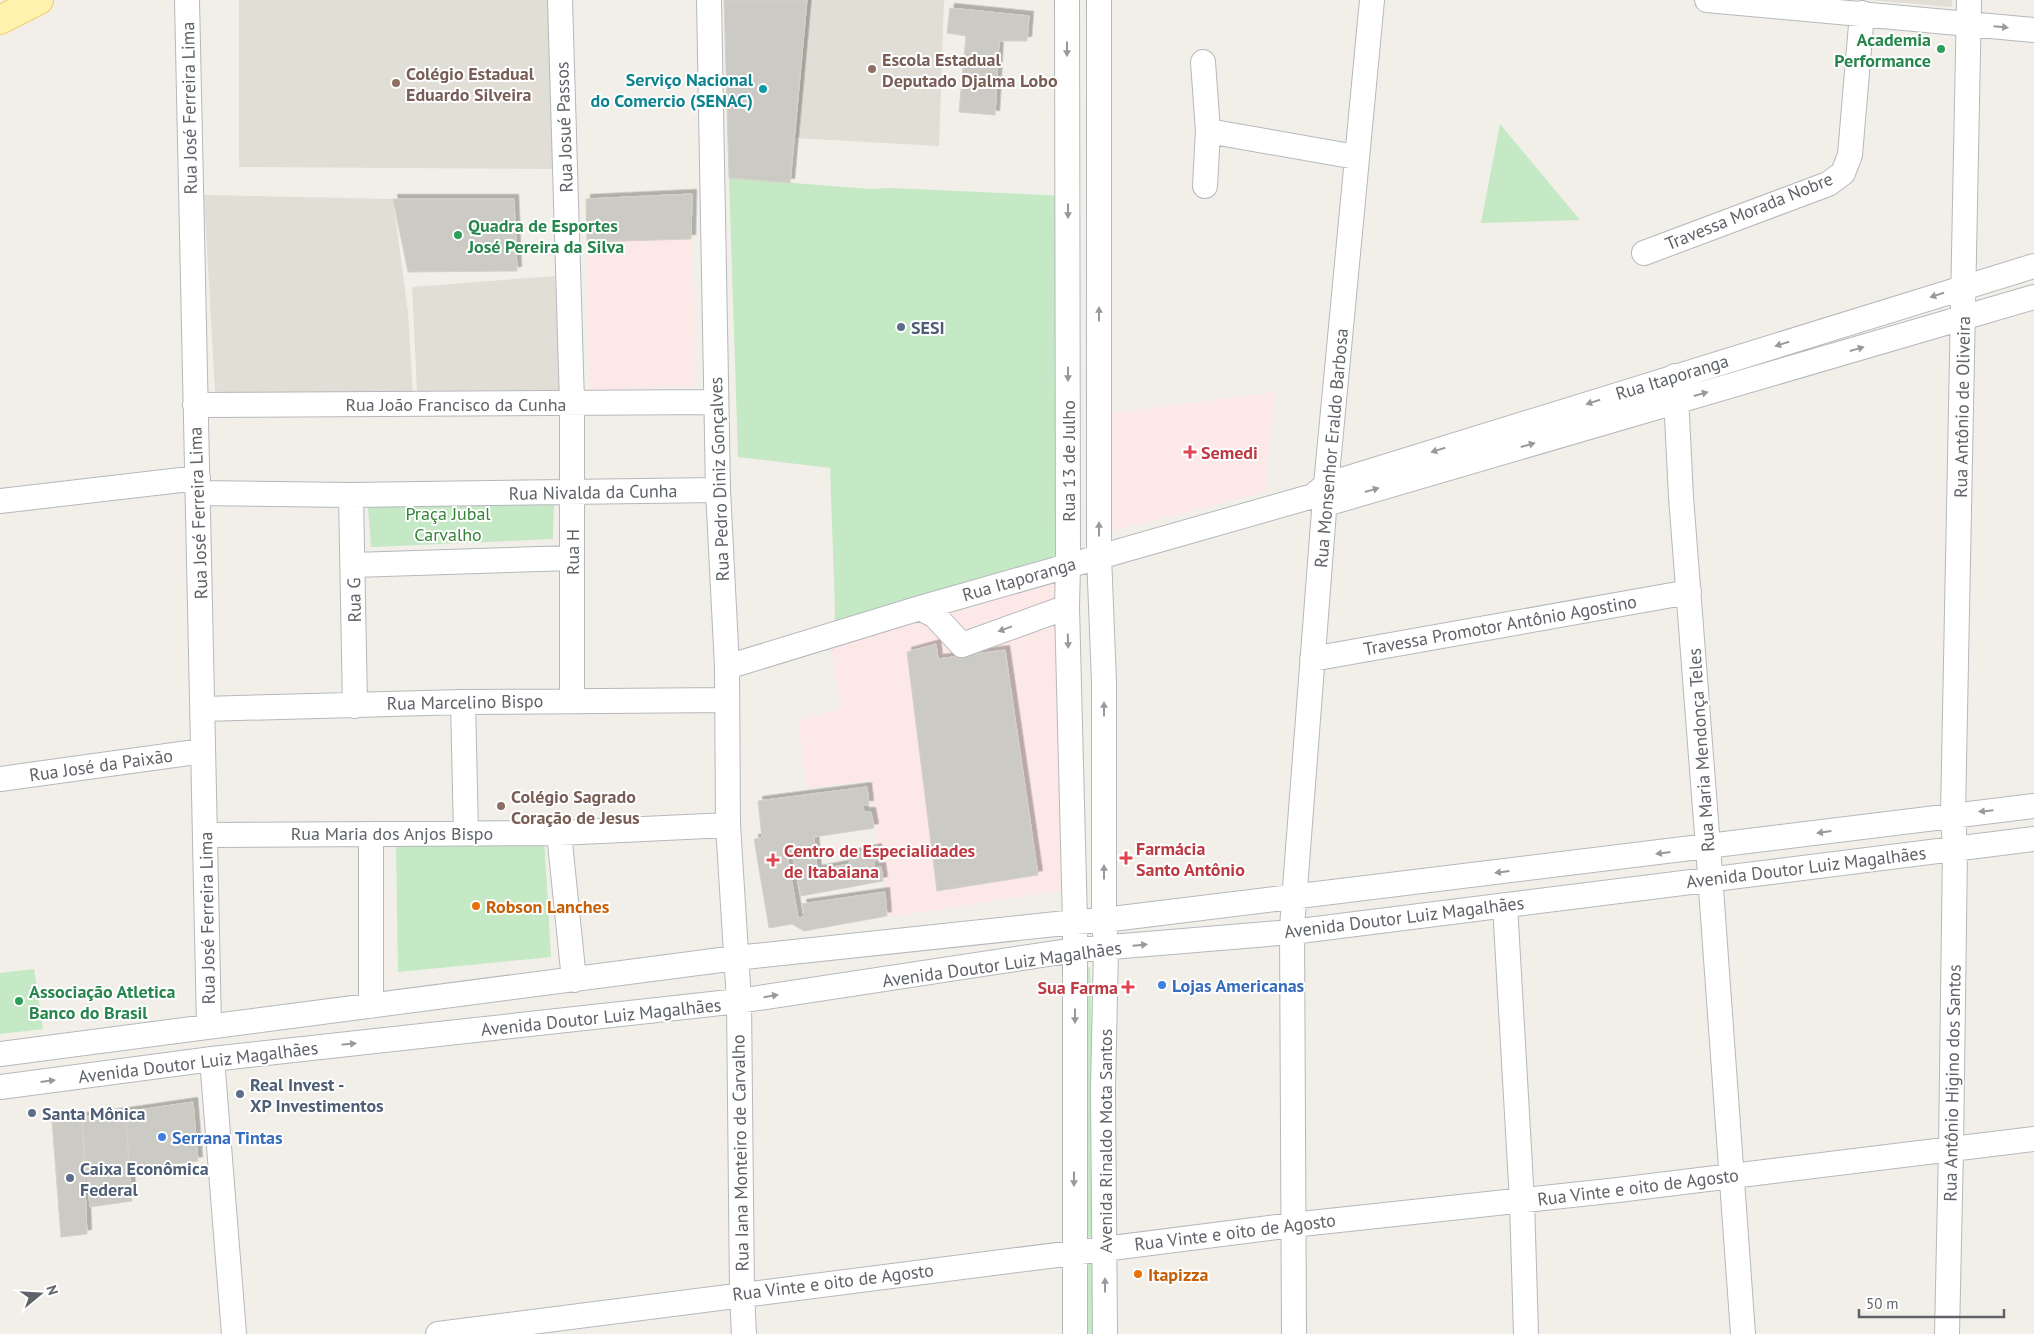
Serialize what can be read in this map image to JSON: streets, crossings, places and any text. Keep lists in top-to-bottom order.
{
  "streets": {
    "street": [
      "Rua José Ferreira Lima",
      "Rua Josué Passos",
      "Travessa Morada Nobre",
      "Rua Itaporanga",
      "Rua João Francisco da Cunha",
      "Rua Antônio de Oliveira",
      "Rua Monsenhor Eraldo Barbosa",
      "Rua 13 de Julho",
      "Rua Pedro Diniz Gonçalves",
      "Rua Nivalda da Cunha",
      "Rua H",
      "Rua G",
      "Travessa Promotor Antônio Agostino",
      "Rua Marcelino Bispo",
      "Rua Maria Mendonça Teles",
      "Rua José da Paixão",
      "Rua Maria dos Anjos Bispo",
      "Avenida Doutor Luiz Magalhães",
      "Rua Antônio Higino dos Santos",
      "Avenida Rinaldo Mota Santos",
      "Rua Iana Monteiro de Carvalho",
      "Rua Vinte e oito de Agosto"
    ]
  },
  "crossings": [
    ["Rua José Ferreira Lima", "Rua João Francisco da Cunha"],
    ["Rua José Ferreira Lima", "Rua Nivalda da Cunha"],
    ["Rua José Ferreira Lima", "Rua Marcelino Bispo"],
    ["Rua José Ferreira Lima", "Rua José da Paixão"],
    ["Rua José Ferreira Lima", "Rua Maria dos Anjos Bispo"],
    ["Rua José Ferreira Lima", "Avenida Doutor Luiz Magalhães"],
    ["Rua Josué Passos", "Rua João Francisco da Cunha"],
    ["Rua Josué Passos", "Rua H"],
    ["Rua Itaporanga", "Rua Antônio de Oliveira"],
    ["Rua Itaporanga", "Rua Monsenhor Eraldo Barbosa"],
    ["Rua Itaporanga", "Rua 13 de Julho"],
    ["Rua Itaporanga", "Rua Pedro Diniz Gonçalves"],
    ["Rua Itaporanga", "Rua Maria Mendonça Teles"],
    ["Rua João Francisco da Cunha", "Rua Pedro Diniz Gonçalves"],
    ["Rua João Francisco da Cunha", "Rua H"],
    ["Rua Antônio de Oliveira", "Avenida Doutor Luiz Magalhães"],
    ["Rua Antônio de Oliveira", "Rua Antônio Higino dos Santos"],
    ["Rua Monsenhor Eraldo Barbosa", "Travessa Promotor Antônio Agostino"],
    ["Rua Monsenhor Eraldo Barbosa", "Avenida Doutor Luiz Magalhães"],
    ["Rua Monsenhor Eraldo Barbosa", "Rua Vinte e oito de Agosto"],
    ["Rua 13 de Julho", "Avenida Doutor Luiz Magalhães"],
    ["Rua 13 de Julho", "Avenida Rinaldo Mota Santos"],
    ["Rua Pedro Diniz Gonçalves", "Rua Nivalda da Cunha"],
    ["Rua Pedro Diniz Gonçalves", "Rua Marcelino Bispo"],
    ["Rua Pedro Diniz Gonçalves", "Rua Maria dos Anjos Bispo"],
    ["Rua Pedro Diniz Gonçalves", "Avenida Doutor Luiz Magalhães"],
    ["Rua Pedro Diniz Gonçalves", "Rua Iana Monteiro de Carvalho"],
    ["Rua Nivalda da Cunha", "Rua H"],
    ["Rua Nivalda da Cunha", "Rua G"],
    ["Rua H", "Rua Marcelino Bispo"],
    ["Rua G", "Rua Marcelino Bispo"],
    ["Travessa Promotor Antônio Agostino", "Rua Maria Mendonça Teles"],
    ["Rua Maria Mendonça Teles", "Avenida Doutor Luiz Magalhães"],
    ["Rua Maria Mendonça Teles", "Rua Vinte e oito de Agosto"],
    ["Avenida Doutor Luiz Magalhães", "Rua Antônio Higino dos Santos"],
    ["Avenida Doutor Luiz Magalhães", "Avenida Rinaldo Mota Santos"],
    ["Avenida Doutor Luiz Magalhães", "Rua Iana Monteiro de Carvalho"],
    ["Rua Antônio Higino dos Santos", "Rua Vinte e oito de Agosto"],
    ["Avenida Rinaldo Mota Santos", "Rua Vinte e oito de Agosto"],
    ["Rua Iana Monteiro de Carvalho", "Rua Vinte e oito de Agosto"]
  ],
  "parks": ["Praça Jubal Carvalho"],
  "places": {
    "other": [
      "Academia Performance",
      "Escola Estadual Deputado Djalma Lobo",
      "Colégio Estadual Eduardo Silveira",
      "Serviço Nacional do Comercio (SENAC)",
      "Quadra de Esportes José Pereira da Silva",
      "SESI",
      "Colégio Sagrado Coração de Jesus",
      "Robson Lanches",
      "Lojas Americanas",
      "Associação Atletica Banco do Brasil",
      "Real Invest - XP Investimentos",
      "Santa Mônica",
      "Serrana Tintas",
      "Caixa Econômica Federal",
      "Itapizza"
    ],
    "health": [
      "Semedi",
      "Farmácia Santo Antônio",
      "Centro de Especialidades de Itabaiana",
      "Sua Farma"
    ]
  },
  "scale_bar": "50 m",
  "north": "right"
}
